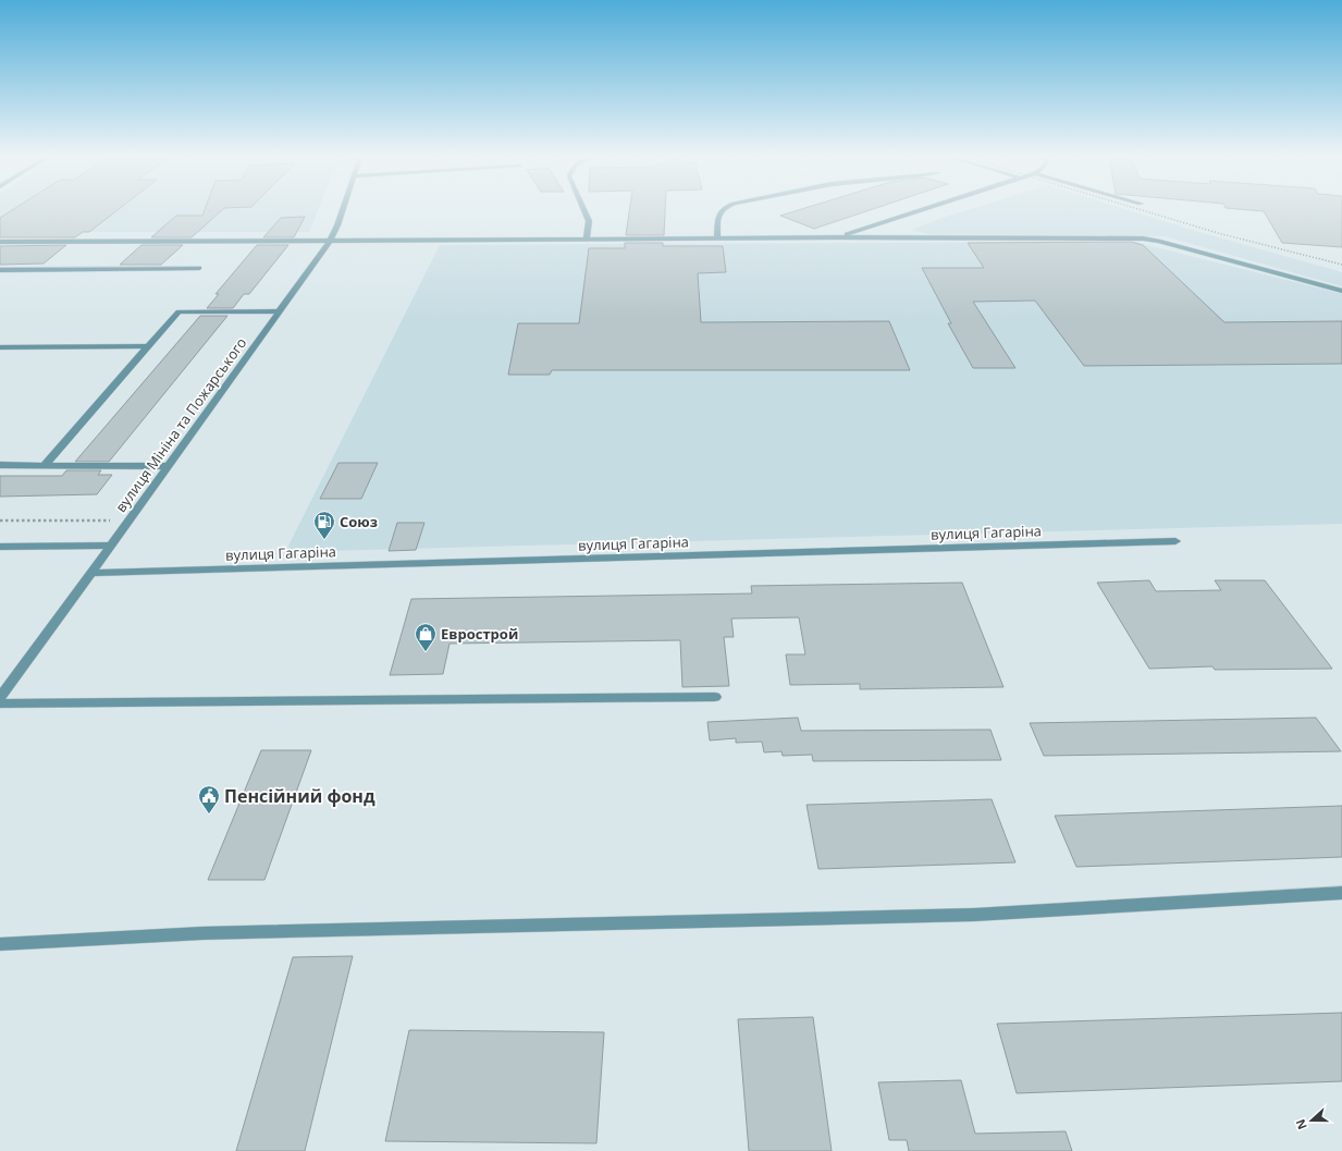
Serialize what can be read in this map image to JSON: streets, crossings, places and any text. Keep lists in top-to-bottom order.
{
  "streets": {
    "street": ["вулиця Мініна та Пожарського", "вулиця Гагаріна"]
  },
  "crossings": [
    ["вулиця Мініна та Пожарського", "вулиця Гагаріна"]
  ],
  "places": {
    "fuel station": ["Союз"],
    "shop": ["Еврострой"],
    "public building": ["Пенсійний фонд"]
  },
  "north": "left"
}
